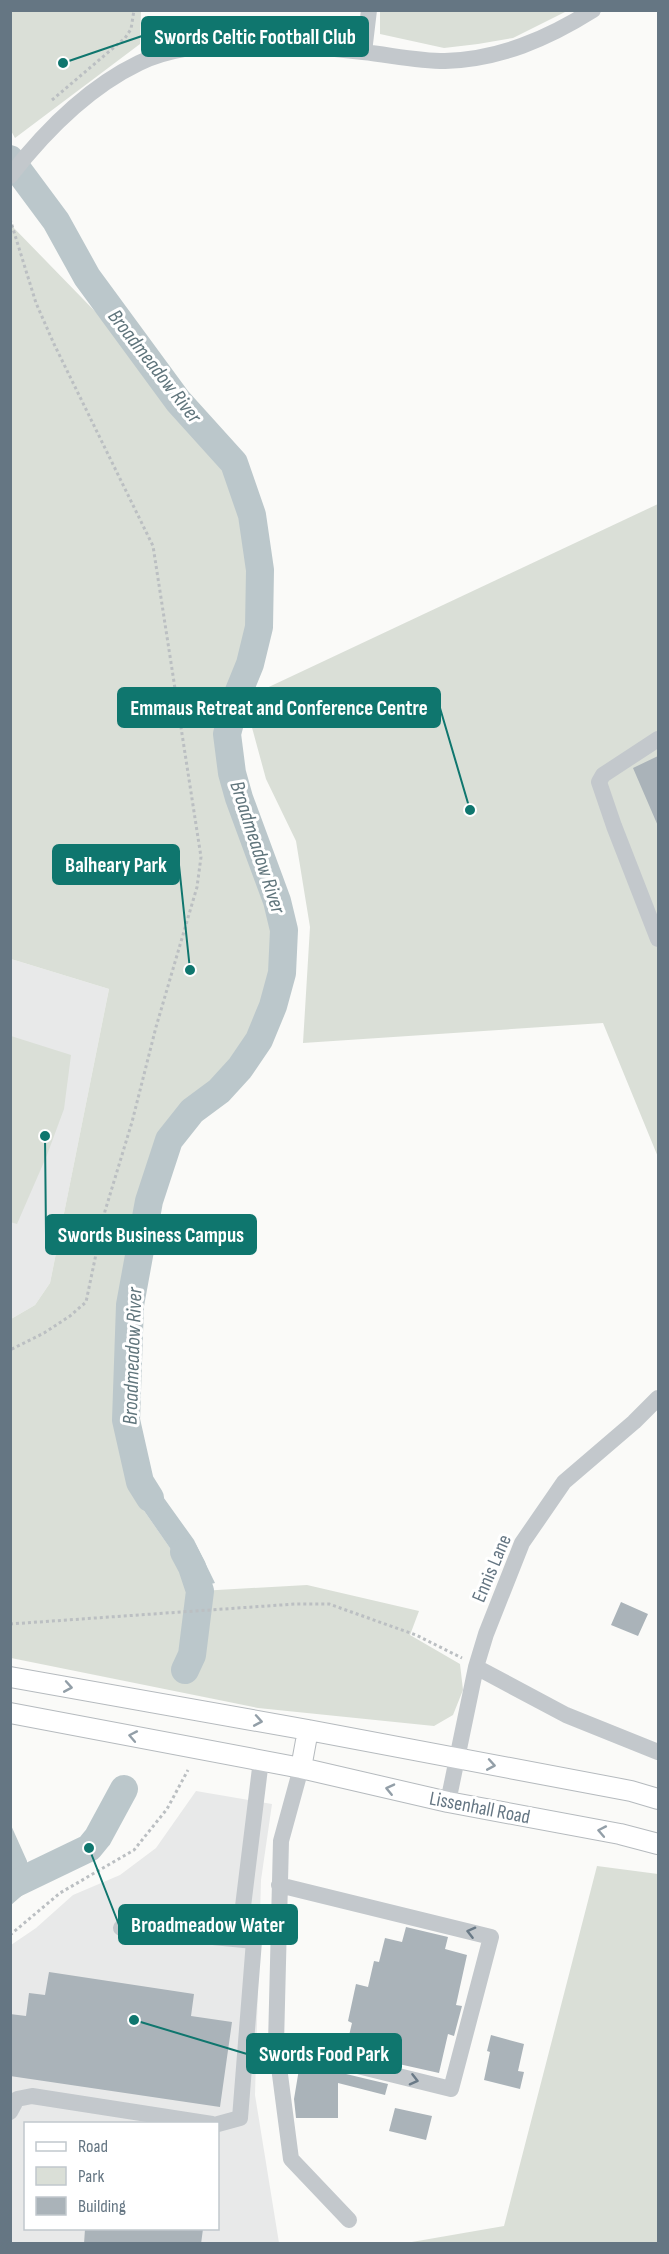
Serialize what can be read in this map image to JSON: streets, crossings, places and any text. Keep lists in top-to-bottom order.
{
  "streets": {
    "main road": ["Lissenhall Road"],
    "street": ["Ennis Lane"]
  },
  "crossings": [
    ["Ennis Lane", "Lissenhall Road"]
  ],
  "water": ["Broadmeadow River"],
  "places": [
    "Swords Celtic Football Club",
    "Emmaus Retreat and Conference Centre",
    "Balheary Park",
    "Swords Business Campus",
    "Broadmeadow Water",
    "Swords Food Park"
  ],
  "legend": ["Road", "Park", "Building"]
}
